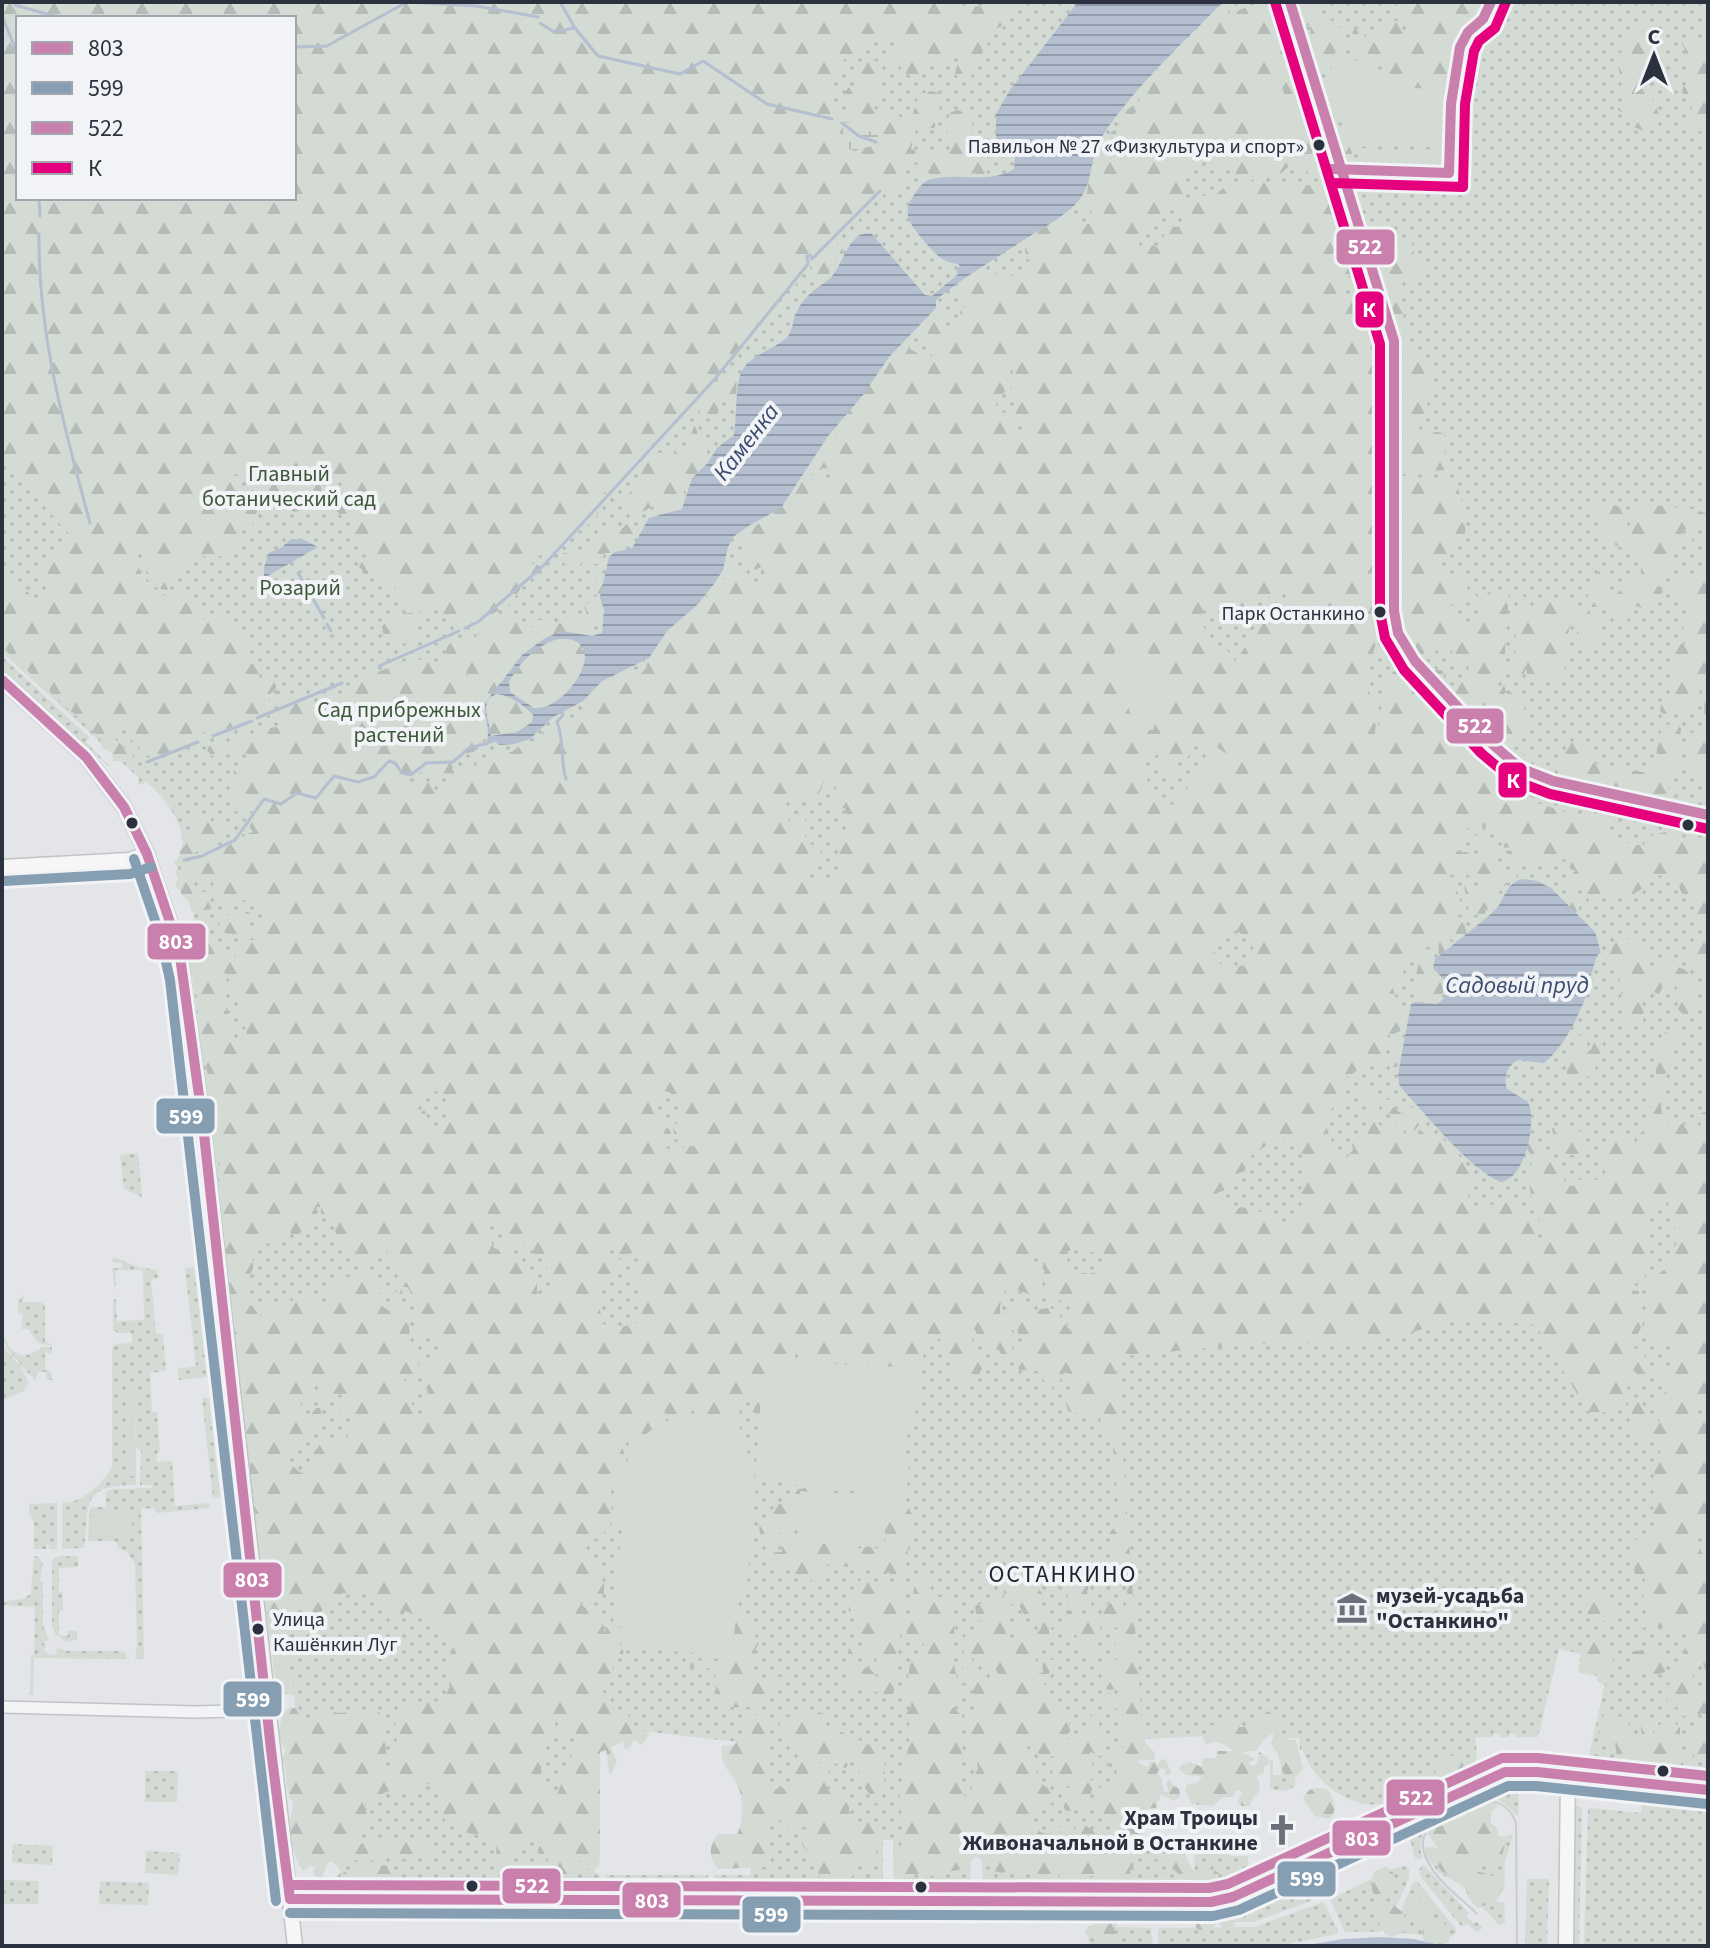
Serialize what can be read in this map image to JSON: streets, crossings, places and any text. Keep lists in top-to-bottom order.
{
  "districts": ["ОСТАНКИНО"],
  "water": ["Каменка", "Садовый пруд"],
  "parks": ["Главный ботанический сад", "Розарий", "Сад прибрежных растений"],
  "places": {
    "other": ["Павильон № 27 «Физкультура и спорт»", "Парк Останкино", "Улица Кашёнкин Луг"],
    "museum": ["музей-усадьба \"Останкино\""],
    "church": ["Храм Троицы Живоначальной в Останкине"]
  },
  "lines": [
    "transit line 522",
    "transit line К",
    "transit line 803",
    "transit line 599"
  ],
  "legend": [
    "803",
    "599",
    "522",
    "К"
  ],
  "north": "top"
}
